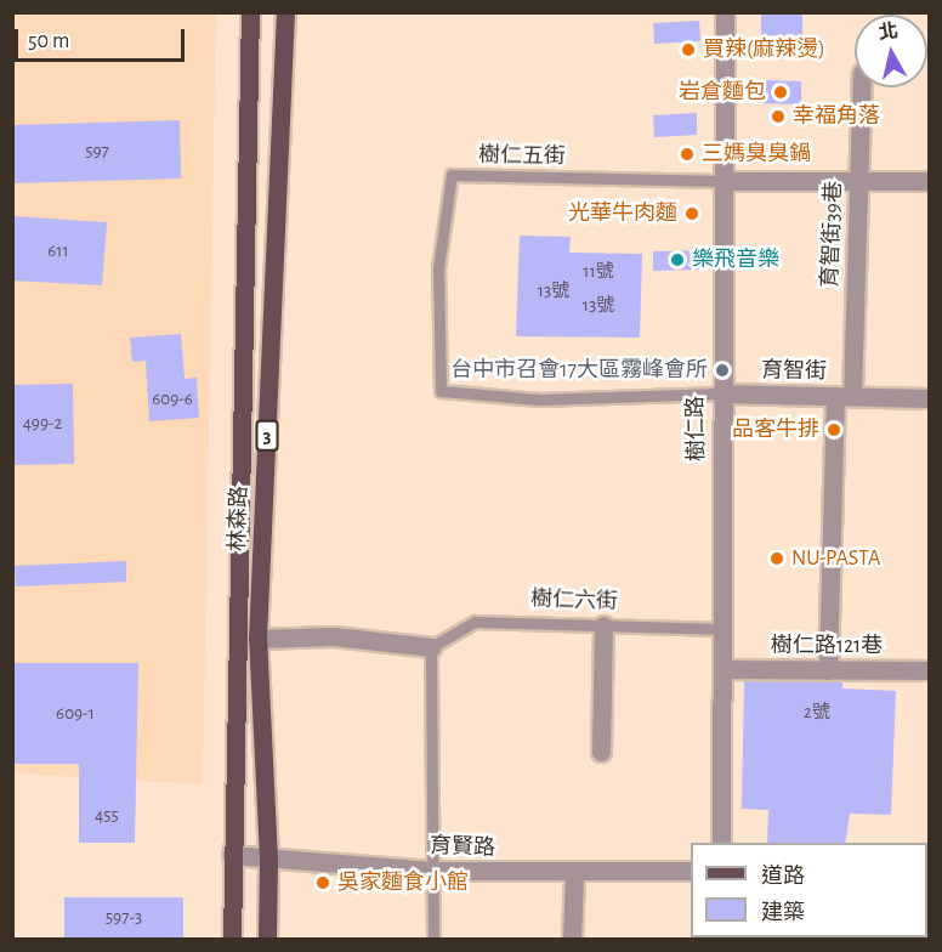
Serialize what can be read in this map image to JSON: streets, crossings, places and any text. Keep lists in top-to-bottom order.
{
  "streets": {
    "main road": ["3", "林森路"],
    "street": [
      "育智街39巷",
      "育智街",
      "樹仁路",
      "樹仁路121巷",
      "育賢路"
    ],
    "lane": ["樹仁五街", "樹仁六街"]
  },
  "crossings": [
    ["樹仁五街", "育智街"],
    ["樹仁五街", "樹仁路"],
    ["育智街39巷", "育智街"],
    ["育智街39巷", "樹仁路121巷"],
    ["育智街", "樹仁路"],
    ["樹仁路", "樹仁六街"],
    ["樹仁路", "樹仁路121巷"],
    ["林森路", "育賢路"]
  ],
  "places": [
    "買辣(麻辣燙)",
    "岩倉麵包",
    "幸福角落",
    "三媽臭臭鍋",
    "光華牛肉麵",
    "樂飛音樂",
    "台中市召會17大區霧峰會所",
    "品客牛排",
    "NU-PASTA",
    "吳家麵食小館"
  ],
  "house_numbers": [
    "597",
    "611",
    "11號",
    "13號",
    "13號",
    "609-6",
    "499-2",
    "2號",
    "609-1",
    "455",
    "597-3"
  ],
  "legend": ["道路", "建築"],
  "scale_bar": "50 m",
  "north": "top"
}
